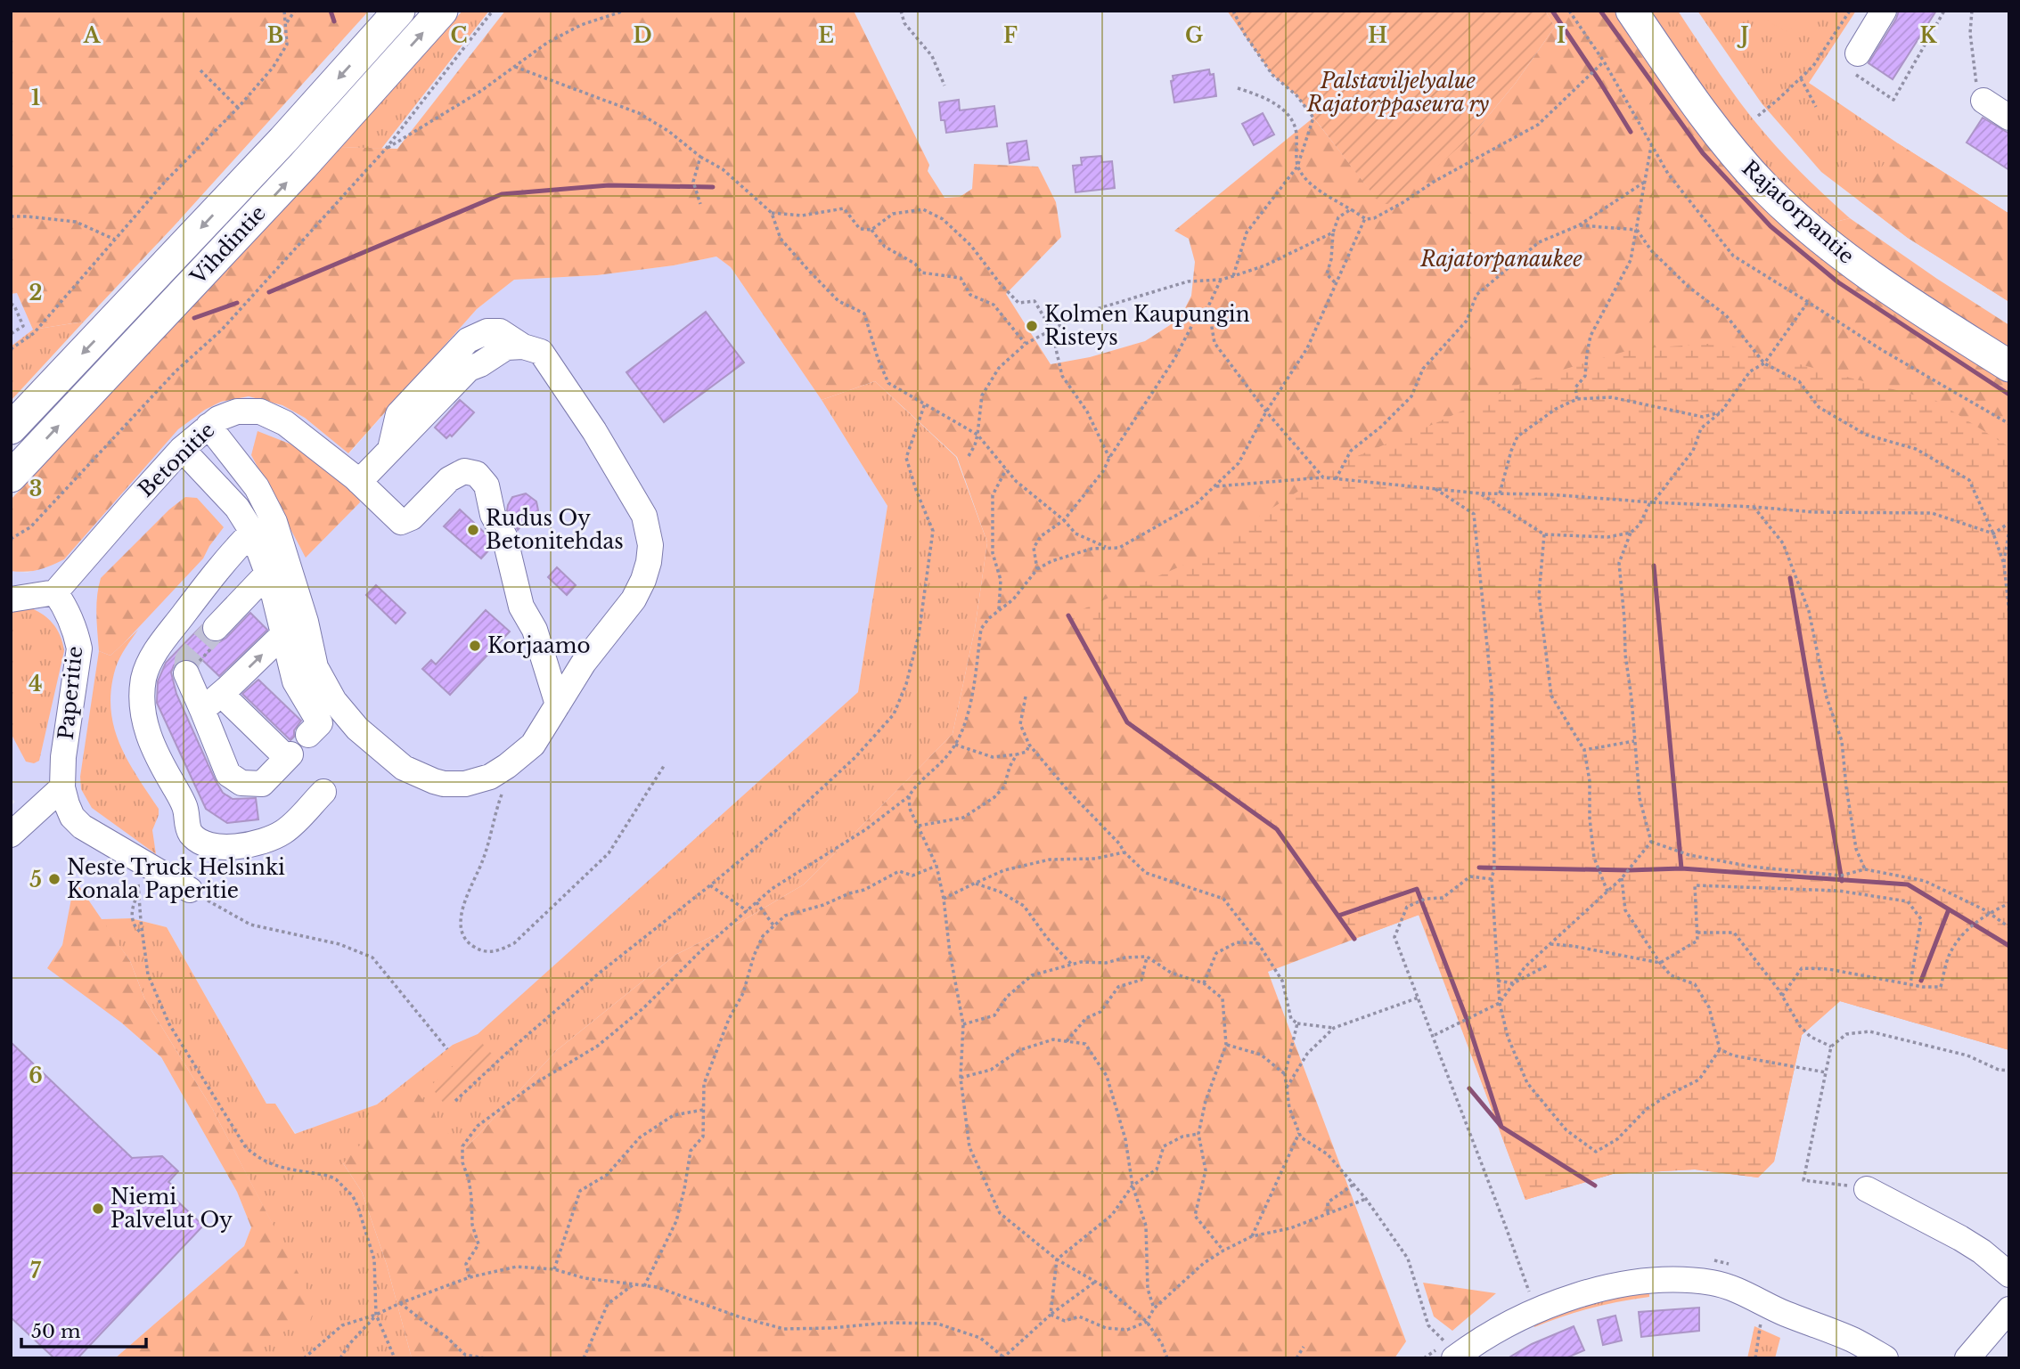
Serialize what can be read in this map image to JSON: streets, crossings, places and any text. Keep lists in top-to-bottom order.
{
  "streets": {
    "main road": ["Rajatorpantie", "Vihdintie"],
    "street": ["Betonitie", "Paperitie"]
  },
  "crossings": [
    ["Betonitie", "Paperitie"]
  ],
  "parks": ["Palstaviljelyalue Rajatorppaseura ry", "Rajatorpanaukee"],
  "places": [
    "Kolmen Kaupungin Risteys",
    "Rudus Oy Betonitehdas",
    "Korjaamo",
    "Neste Truck Helsinki Konala Paperitie",
    "Niemi Palvelut Oy"
  ],
  "scale_bar": "50 m",
  "grid": {
    "columns": [
      "A",
      "B",
      "C",
      "D",
      "E",
      "F",
      "G",
      "H",
      "I",
      "J",
      "K"
    ],
    "rows": [
      "1",
      "2",
      "3",
      "4",
      "5",
      "6",
      "7"
    ]
  }
}
